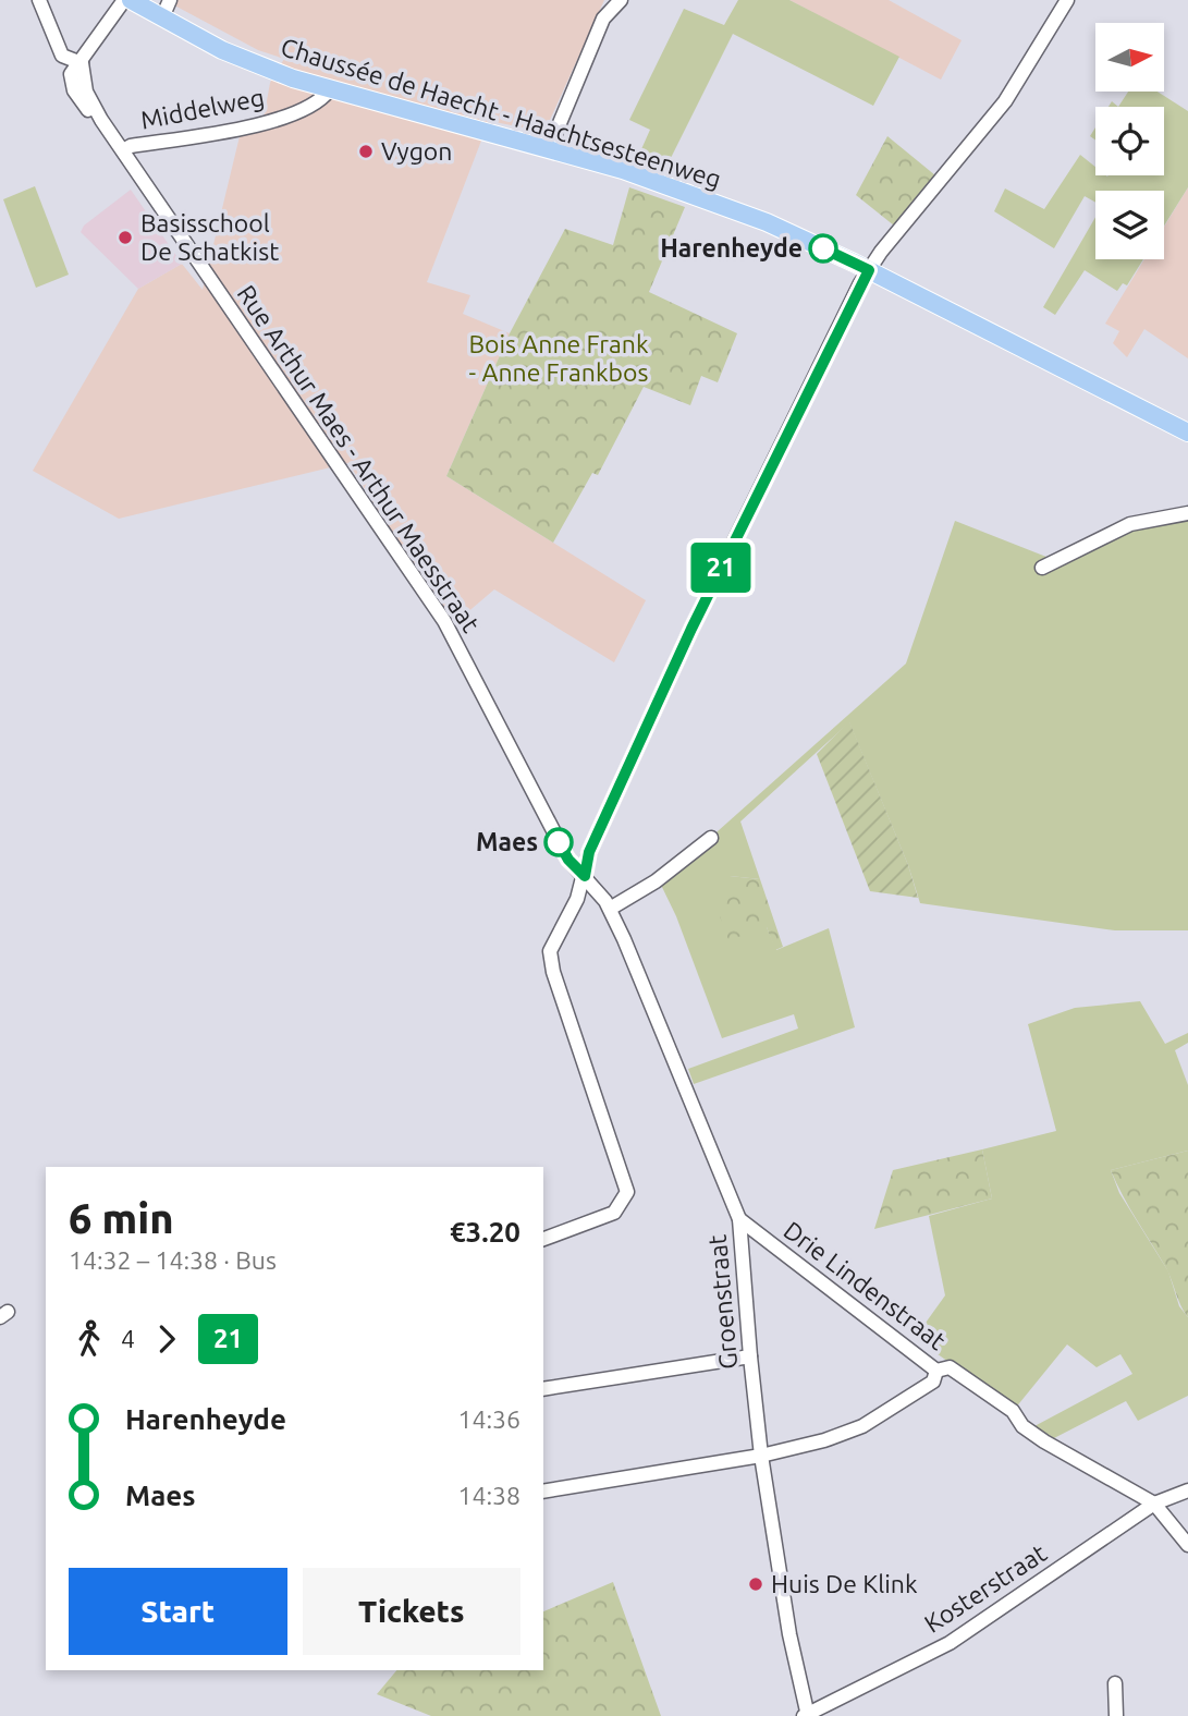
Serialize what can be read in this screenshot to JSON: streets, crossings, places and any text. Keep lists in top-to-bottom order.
{
  "streets": {
    "main road": ["Chaussée de Haecht - Haachtsesteenweg"],
    "street": [
      "Middelweg",
      "Rue Arthur Maes - Arthur Maesstraat",
      "Drie Lindenstraat",
      "Groenstraat",
      "Kosterstraat"
    ]
  },
  "crossings": [
    ["Middelweg", "Chaussée de Haecht - Haachtsesteenweg"],
    ["Middelweg", "Rue Arthur Maes - Arthur Maesstraat"],
    ["Rue Arthur Maes - Arthur Maesstraat", "Groenstraat"],
    ["Drie Lindenstraat", "Groenstraat"],
    ["Drie Lindenstraat", "Kosterstraat"],
    ["Groenstraat", "Kosterstraat"]
  ],
  "parks": ["Bois Anne Frank - Anne Frankbos"],
  "places": [
    "Vygon",
    "Basisschool De Schatkist",
    "Harenheyde",
    "Maes",
    "Huis De Klink"
  ],
  "lines": ["bus line 21"],
  "north": "right",
  "page": {
    "on_map": "21",
    "heading": ["6 min", "14:32 – 14:38 · Bus", "€3.20"],
    "legs": ["4", "21"],
    "list": [
      {
        "name": "Harenheyde",
        "value": "14:36"
      },
      {
        "name": "Maes",
        "value": "14:38"
      }
    ],
    "buttons": ["Start", "Tickets"]
  }
}
